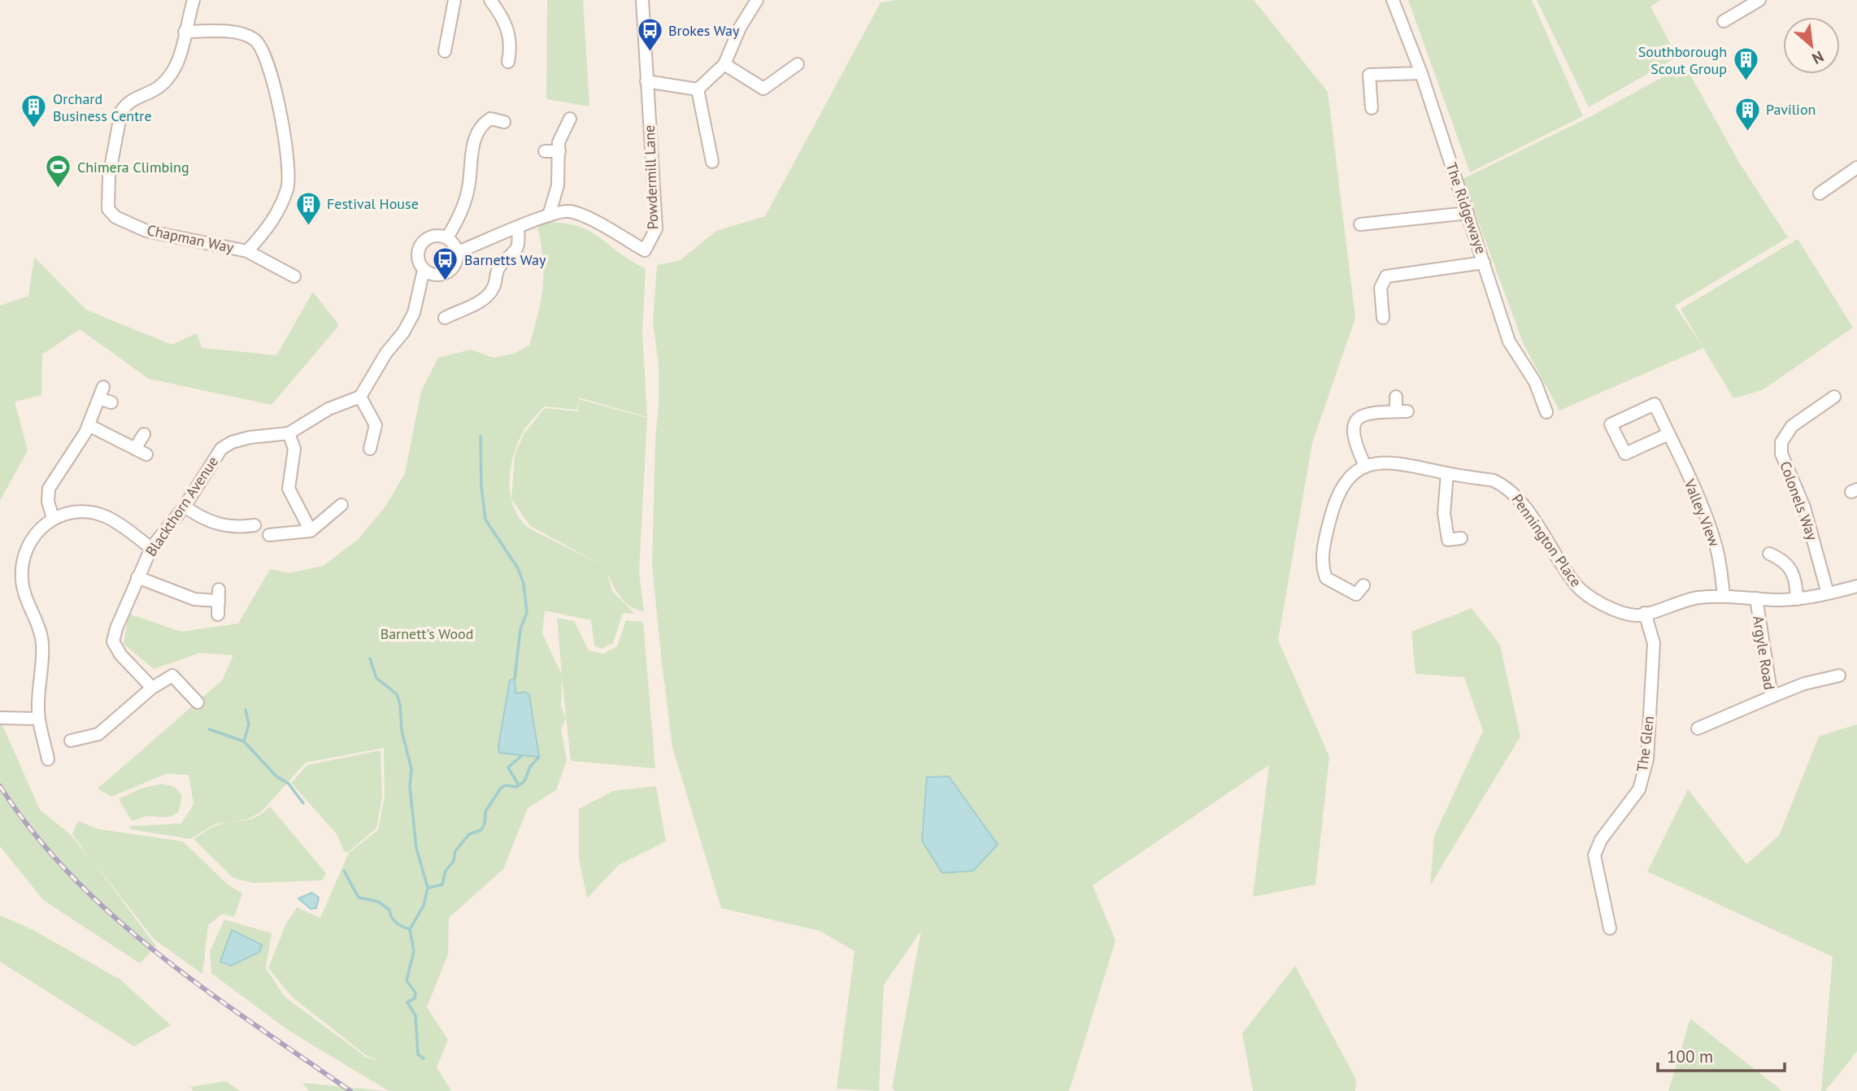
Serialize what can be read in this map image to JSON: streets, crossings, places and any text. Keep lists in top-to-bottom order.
{
  "streets": {
    "street": [
      "Powdermill Lane",
      "The Ridgewaye",
      "Chapman Way",
      "Colonels Way",
      "Blackthorn Avenue",
      "Valley View",
      "Pennington Place",
      "Argyle Road",
      "The Glen"
    ]
  },
  "crossings": [
    ["Pennington Place", "The Glen"]
  ],
  "parks": ["Barnett's Wood"],
  "places": {
    "bus stop": ["Brokes Way", "Barnetts Way"],
    "building": [
      "Southborough Scout Group",
      "Orchard Business Centre",
      "Pavilion",
      "Festival House"
    ],
    "sports": ["Chimera Climbing"]
  },
  "scale_bar": "100 m",
  "north": "bottom right"
}
